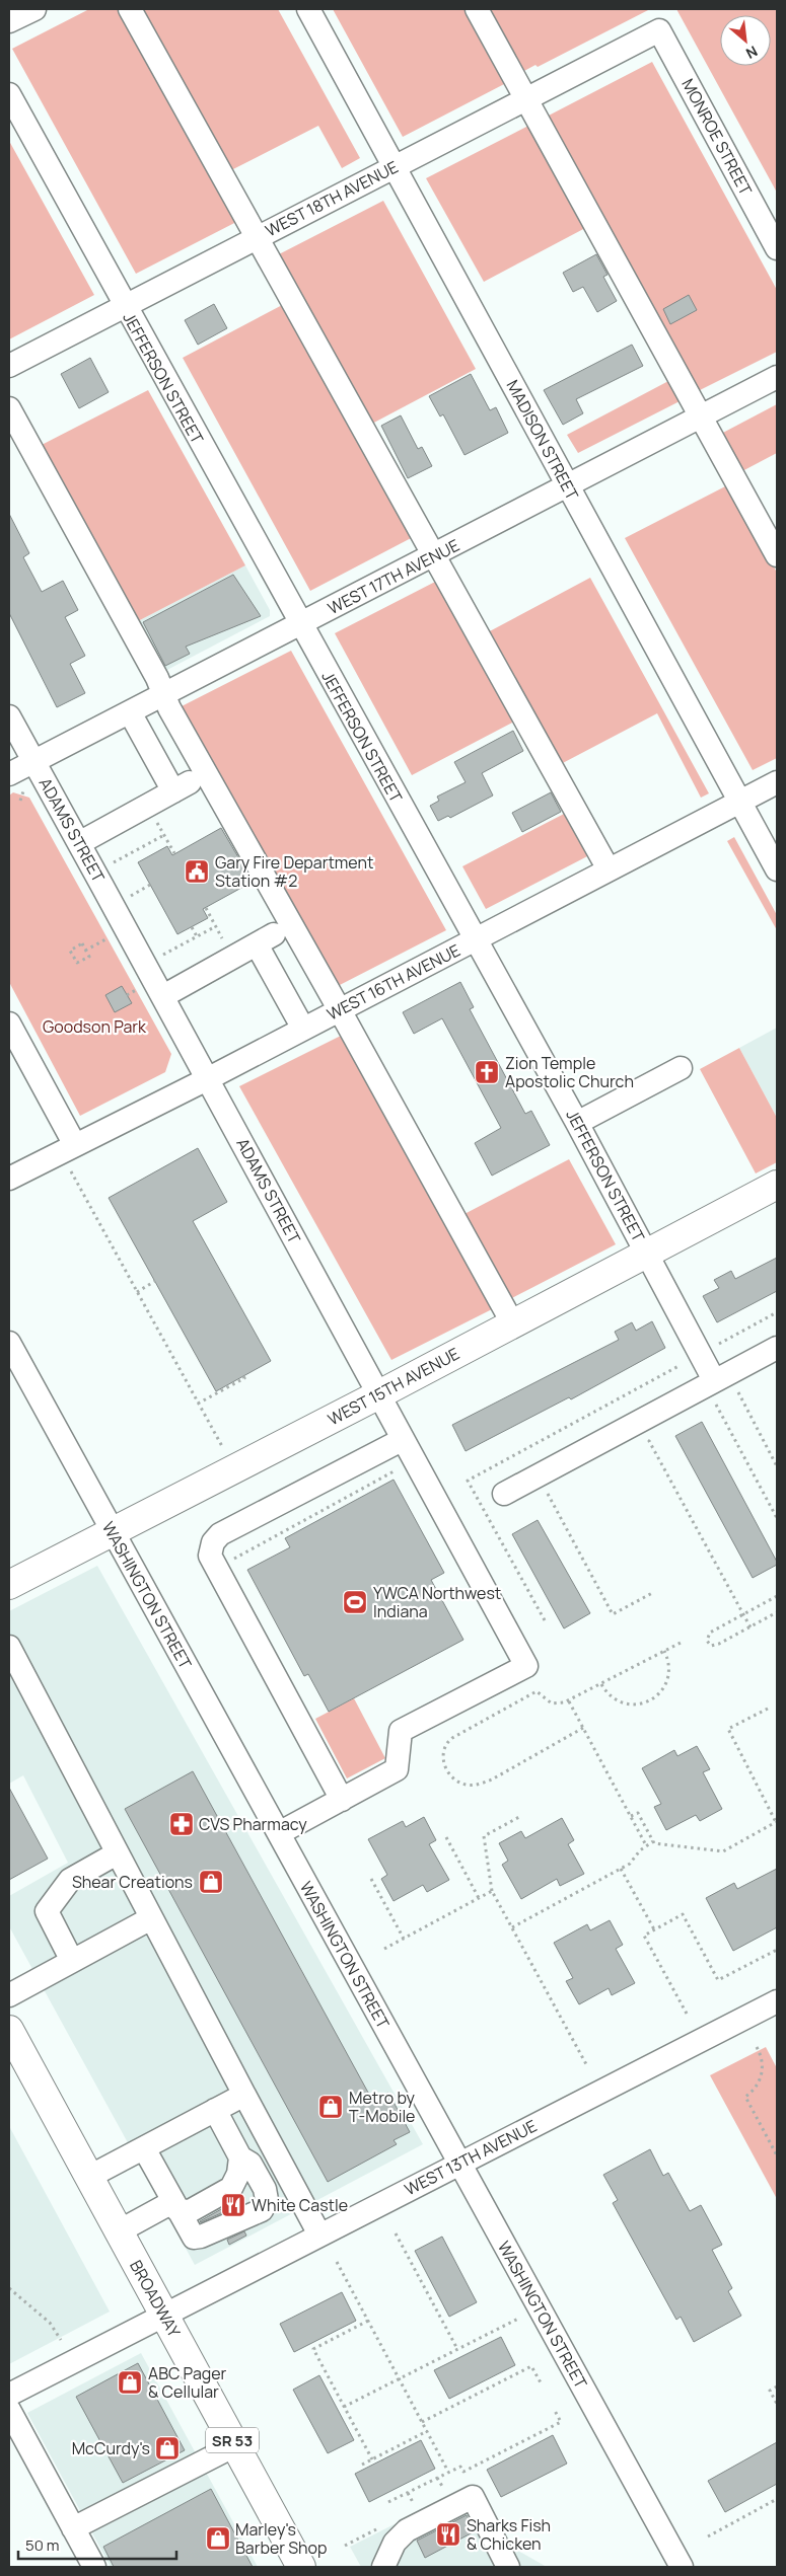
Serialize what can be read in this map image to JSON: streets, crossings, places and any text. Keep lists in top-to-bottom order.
{
  "streets": {
    "main road": ["WEST 15TH AVENUE", "BROADWAY", "SR 53"],
    "street": [
      "MONROE STREET",
      "WEST 18TH AVENUE",
      "JEFFERSON STREET",
      "MADISON STREET",
      "WEST 17TH AVENUE",
      "ADAMS STREET",
      "WEST 16TH AVENUE",
      "WASHINGTON STREET",
      "WEST 13TH AVENUE"
    ]
  },
  "crossings": [
    ["MONROE STREET", "WEST 18TH AVENUE"],
    ["WEST 18TH AVENUE", "JEFFERSON STREET"],
    ["WEST 18TH AVENUE", "MADISON STREET"],
    ["JEFFERSON STREET", "WEST 17TH AVENUE"],
    ["JEFFERSON STREET", "WEST 16TH AVENUE"],
    ["JEFFERSON STREET", "WEST 15TH AVENUE"],
    ["MADISON STREET", "WEST 17TH AVENUE"],
    ["MADISON STREET", "WEST 16TH AVENUE"],
    ["WEST 17TH AVENUE", "ADAMS STREET"],
    ["ADAMS STREET", "WEST 16TH AVENUE"],
    ["ADAMS STREET", "WEST 15TH AVENUE"],
    ["WEST 15TH AVENUE", "WASHINGTON STREET"],
    ["WASHINGTON STREET", "WEST 13TH AVENUE"],
    ["WEST 13TH AVENUE", "BROADWAY"]
  ],
  "parks": ["Goodson Park"],
  "places": {
    "public building": ["Gary Fire Department Station #2"],
    "church": ["Zion Temple Apostolic Church"],
    "sports": ["YWCA Northwest Indiana"],
    "pharmacy": ["CVS Pharmacy"],
    "shop": [
      "Shear Creations",
      "Metro by T-Mobile",
      "ABC Pager & Cellular",
      "McCurdy's",
      "Marley's Barber Shop"
    ],
    "restaurant": ["White Castle", "Sharks Fish & Chicken"]
  },
  "scale_bar": "50 m",
  "north": "bottom right"
}
